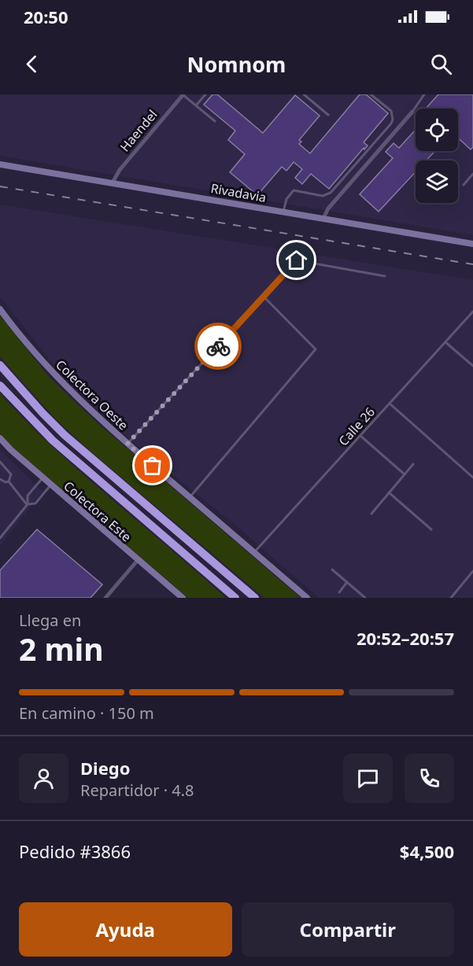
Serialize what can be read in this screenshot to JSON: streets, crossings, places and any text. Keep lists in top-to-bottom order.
{
  "streets": {
    "street": [
      "Haendel",
      "Rivadavia",
      "Colectora Oeste",
      "Colectora Este"
    ],
    "lane": ["Calle 26"]
  },
  "crossings": [
    ["Haendel", "Rivadavia"],
    ["Colectora Oeste", "Calle 26"]
  ],
  "page": {
    "status": "20:50",
    "header": "Nomnom",
    "heading": ["2 min", "Llega en", "20:52–20:57"],
    "panel": [
      "Diego",
      "Repartidor · 4.8",
      "Pedido #3866",
      "$4,500"
    ],
    "bar": "En camino · 150 m",
    "buttons": ["Ayuda", "Compartir"]
  }
}
